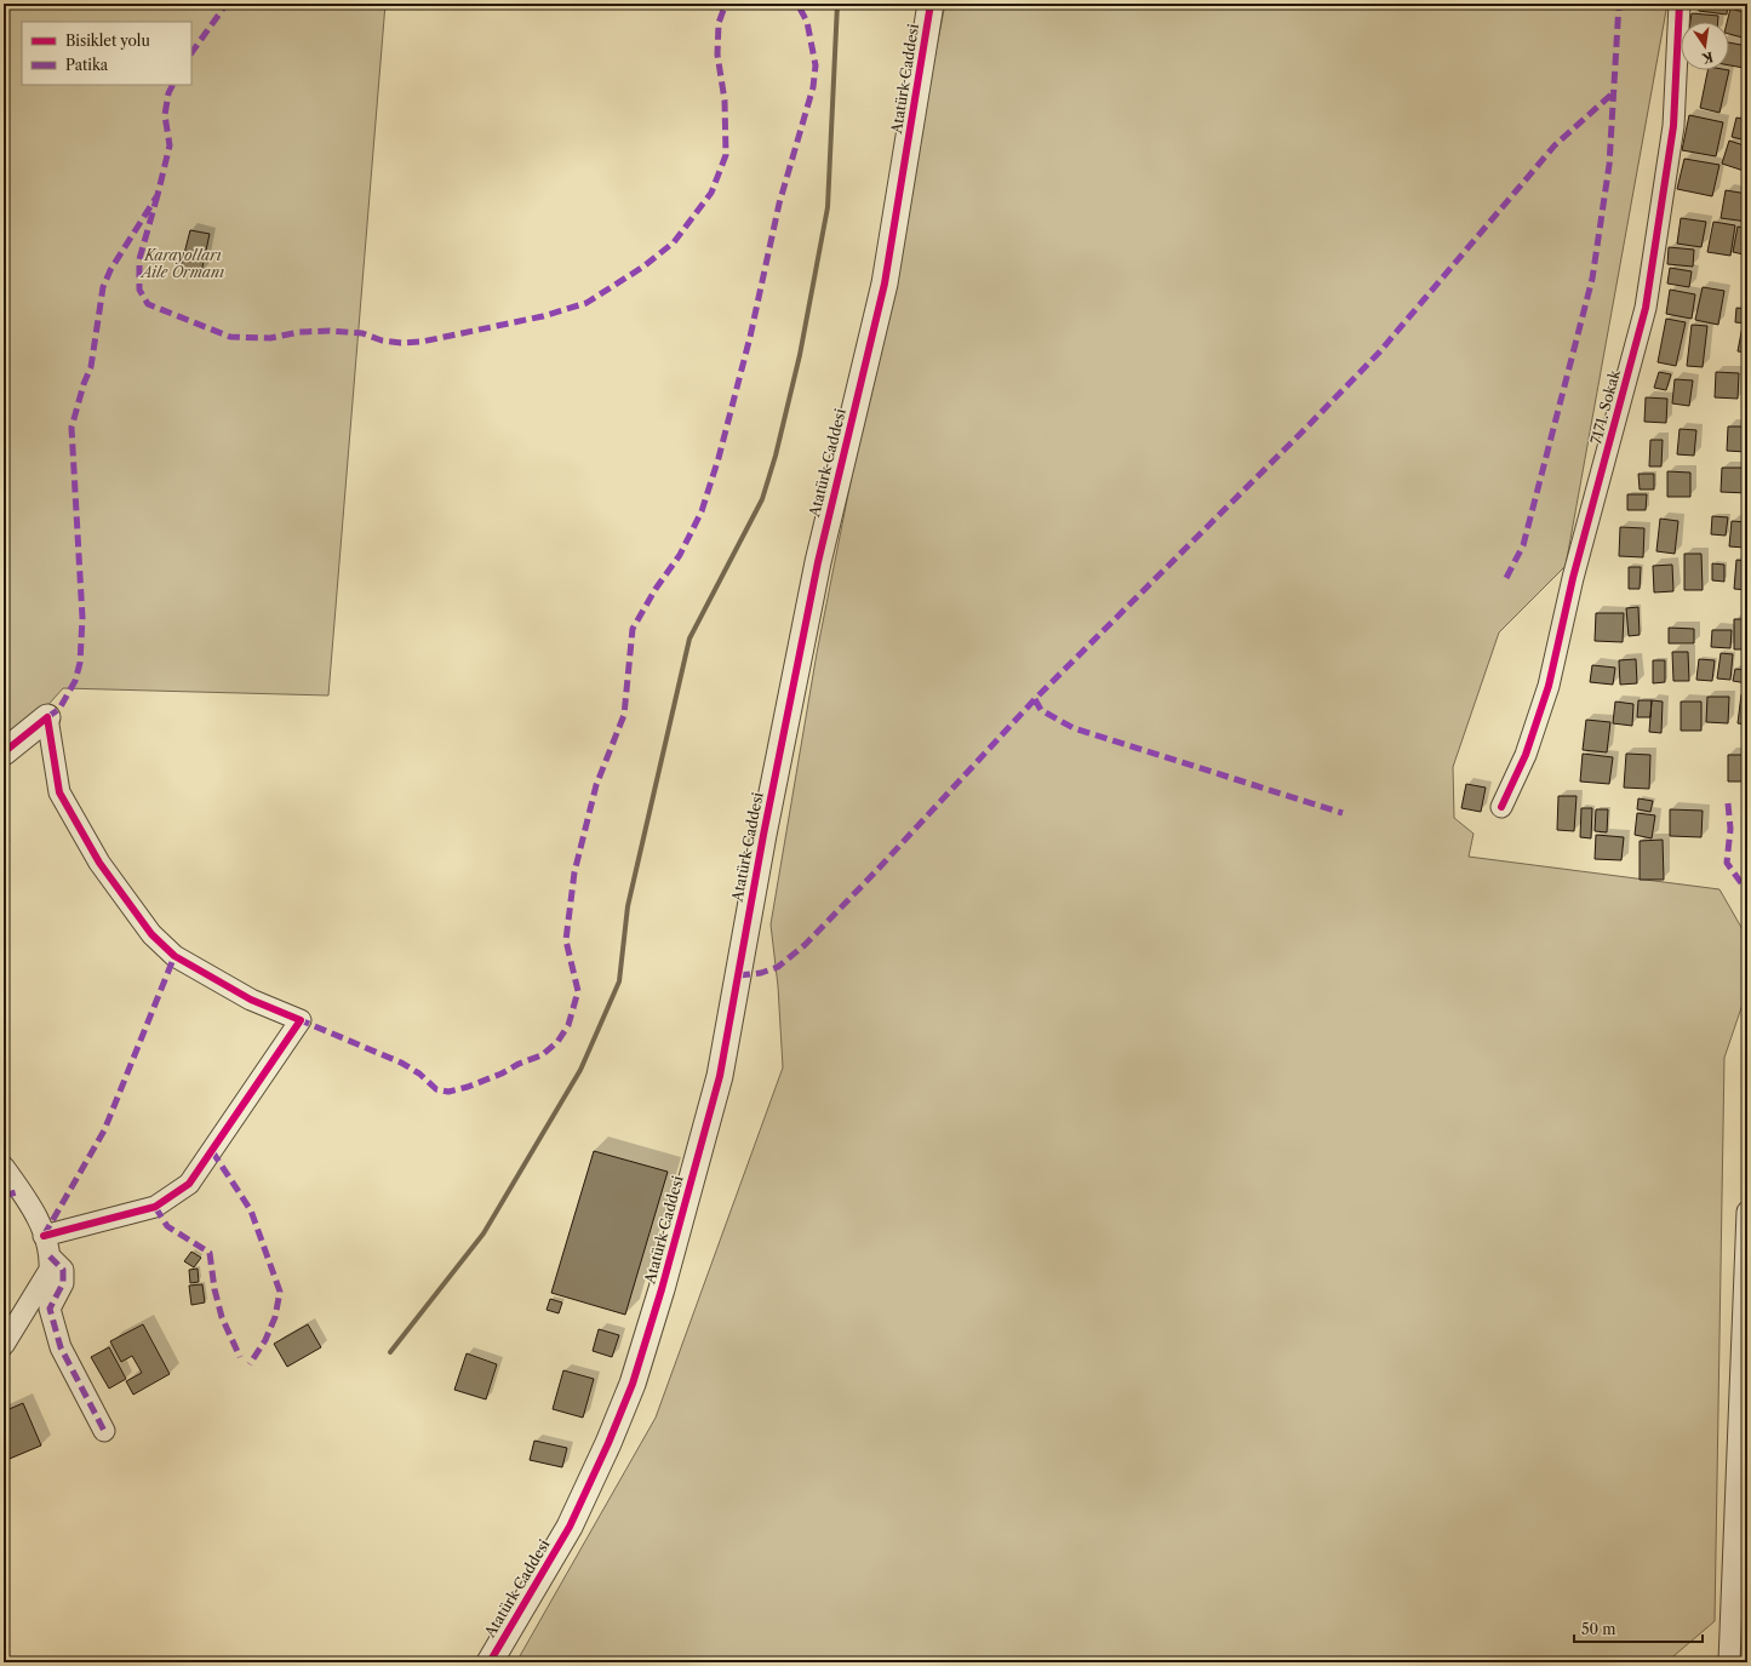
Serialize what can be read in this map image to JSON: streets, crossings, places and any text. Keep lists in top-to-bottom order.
{
  "streets": {
    "street": ["Atatürk Caddesi", "7171. Sokak"]
  },
  "parks": ["Karayolları Aile Ormanı"],
  "legend": ["Bisiklet yolu", "Patika"],
  "scale_bar": "50 m",
  "north": "bottom"
}
